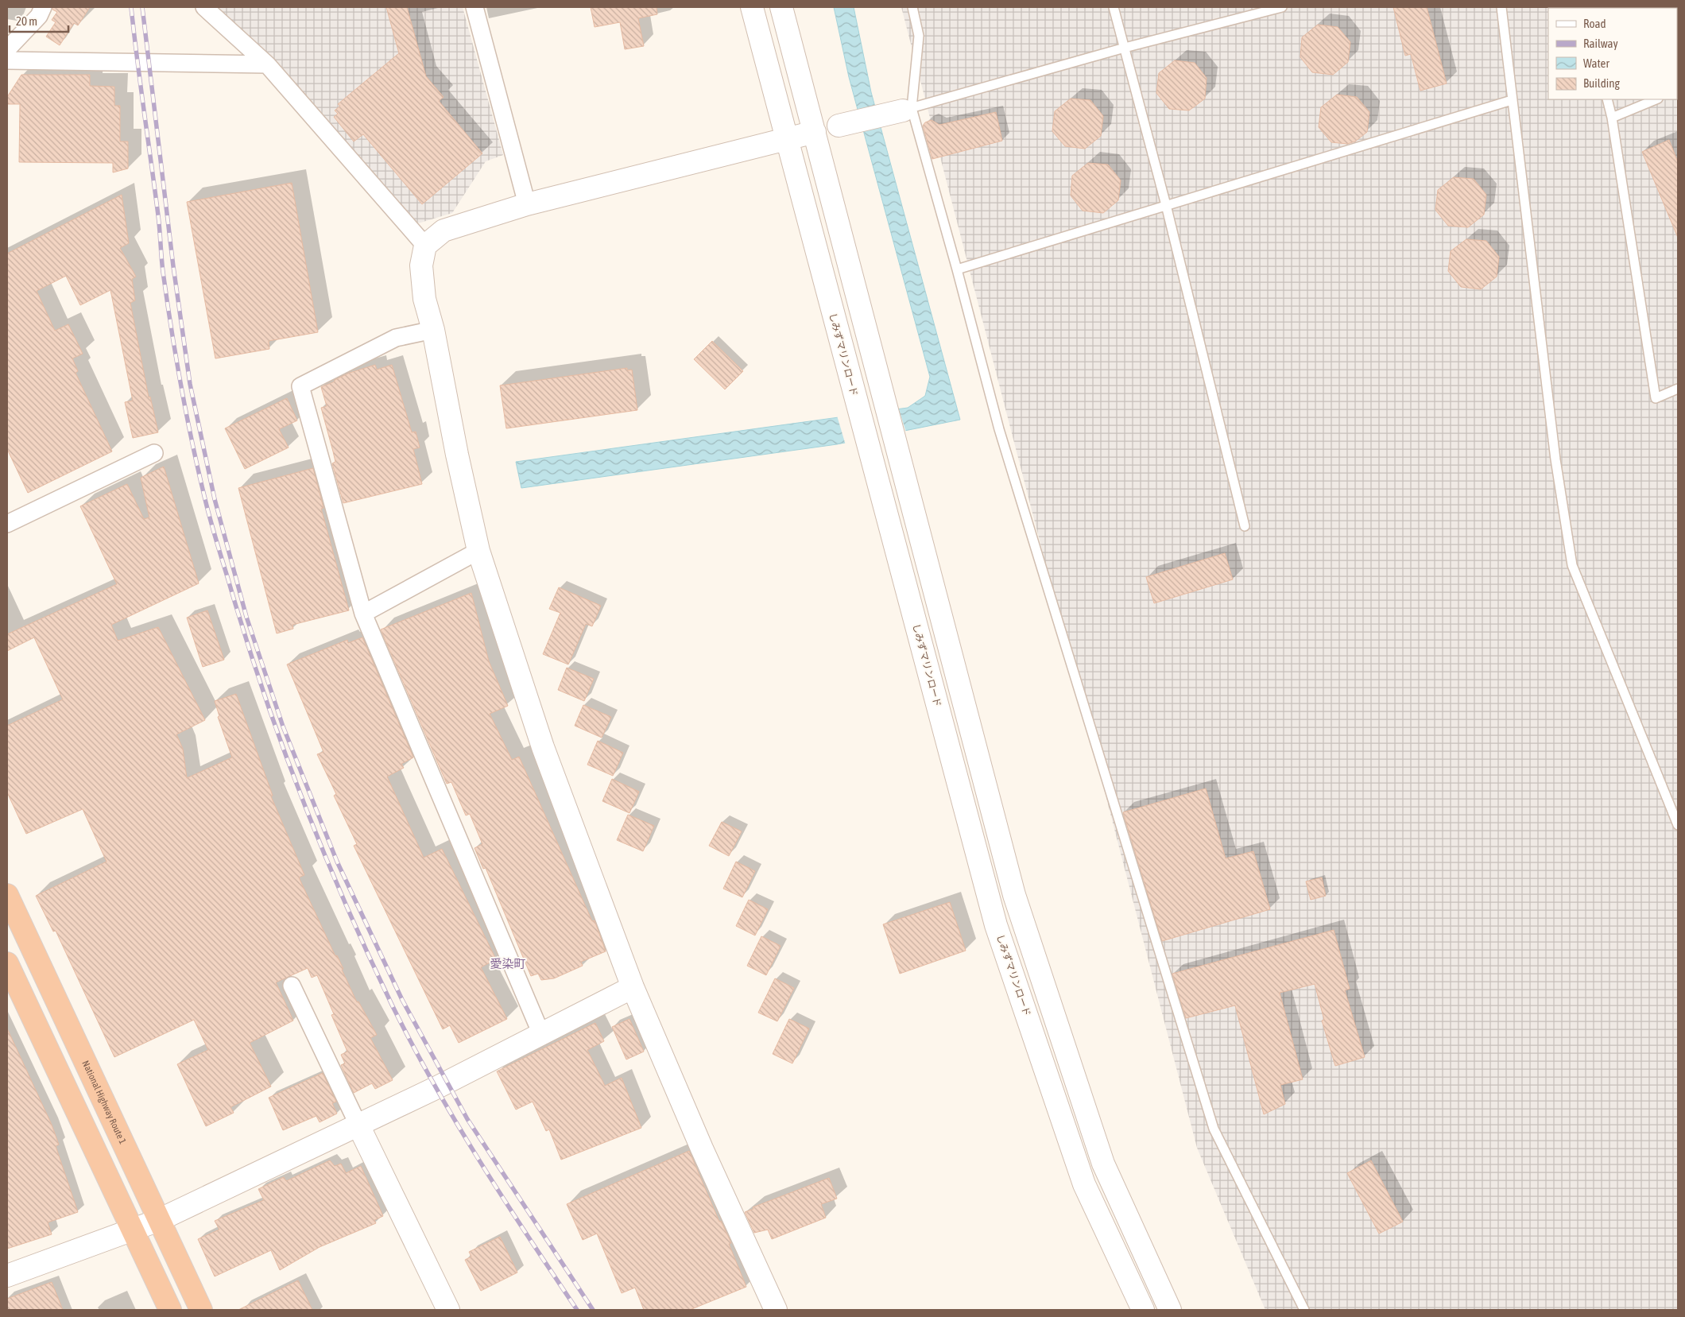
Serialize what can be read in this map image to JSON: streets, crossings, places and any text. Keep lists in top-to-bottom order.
{
  "streets": {
    "highway": ["National Highway Route 1"],
    "street": ["しみずマリンロード"]
  },
  "districts": ["愛染町"],
  "legend": [
    "Road",
    "Railway",
    "Water",
    "Building"
  ],
  "scale_bar": "20 m"
}
